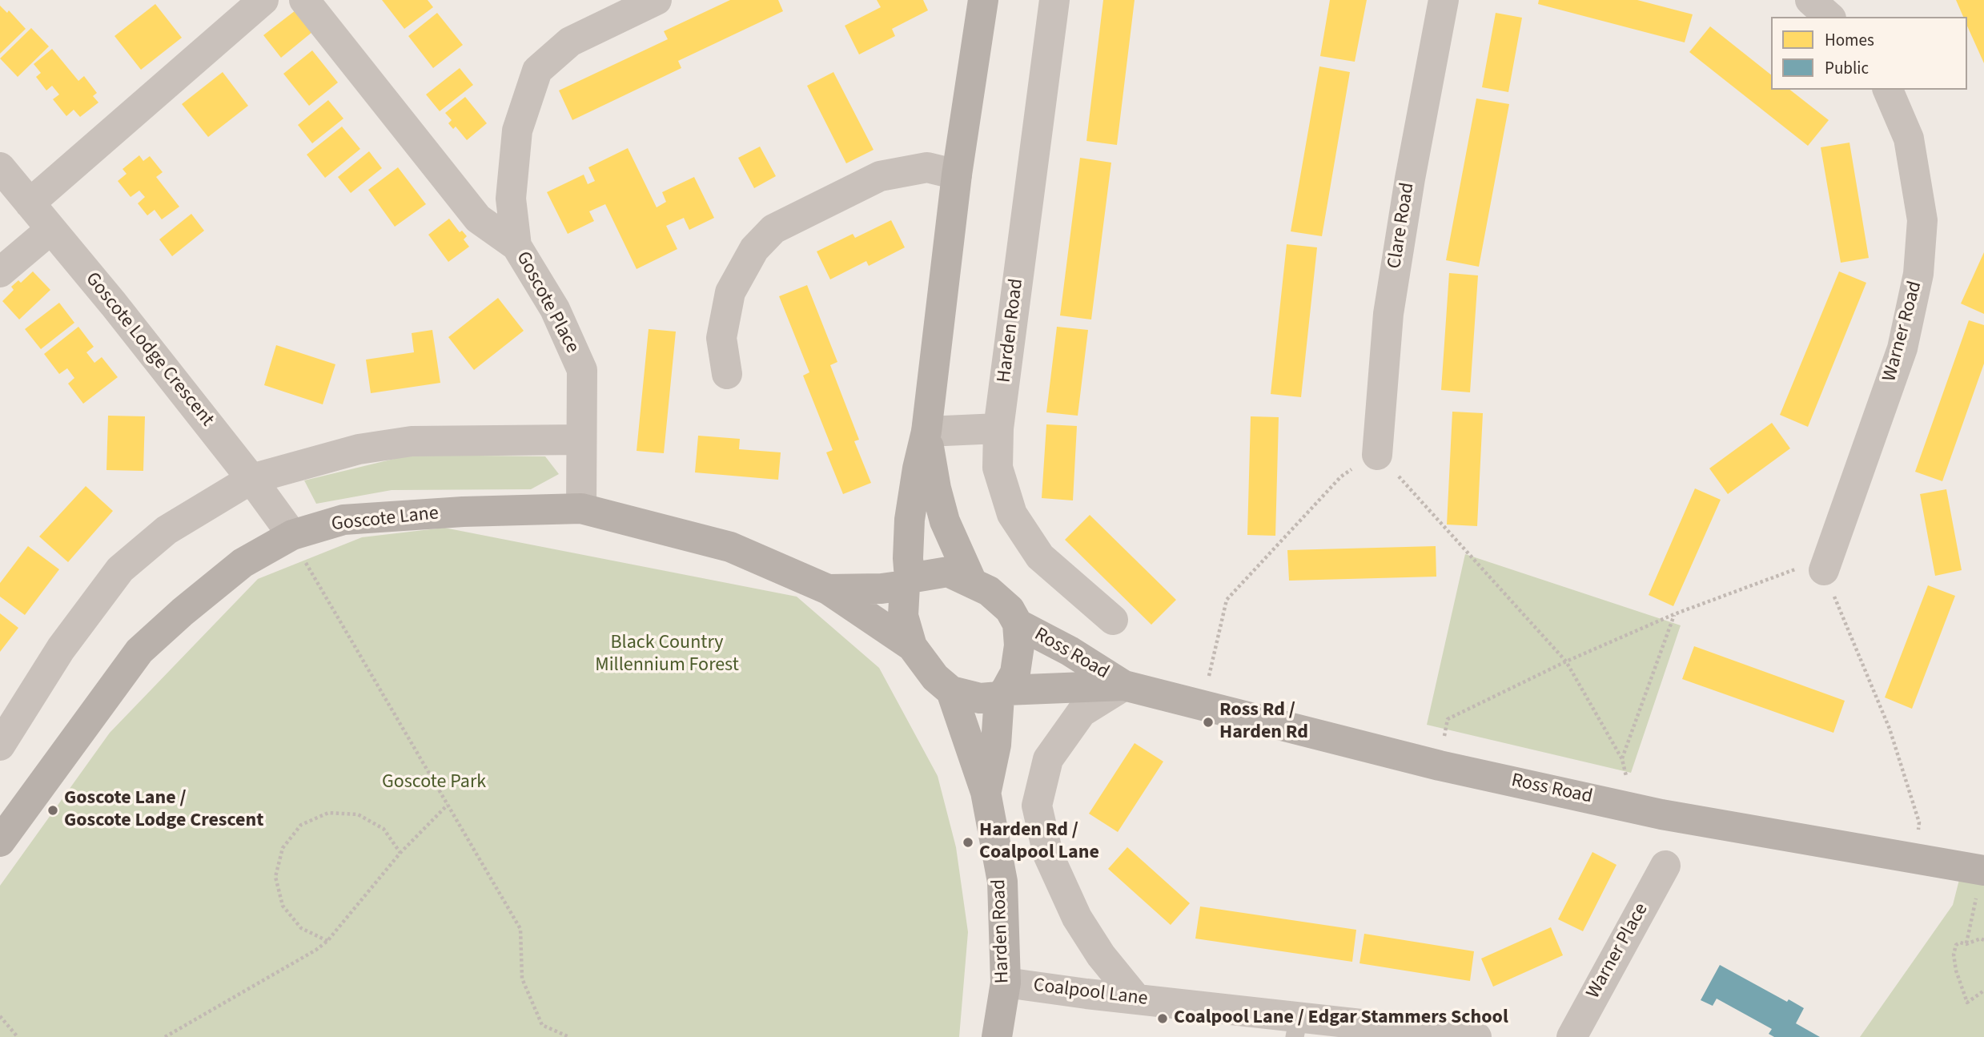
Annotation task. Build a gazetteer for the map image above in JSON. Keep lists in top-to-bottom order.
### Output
{
  "streets": {
    "street": [
      "Clare Road",
      "Goscote Place",
      "Harden Road",
      "Warner Road",
      "Goscote Lodge Crescent",
      "Goscote Lane",
      "Ross Road",
      "Warner Place",
      "Coalpool Lane"
    ]
  },
  "crossings": [
    ["Goscote Place", "Goscote Lane"],
    ["Harden Road", "Goscote Lane"],
    ["Harden Road", "Ross Road"],
    ["Harden Road", "Coalpool Lane"],
    ["Goscote Lodge Crescent", "Goscote Lane"],
    ["Goscote Lane", "Ross Road"]
  ],
  "parks": ["Black Country Millennium Forest", "Goscote Park"],
  "places": [
    "Ross Rd / Harden Rd",
    "Goscote Lane / Goscote Lodge Crescent",
    "Harden Rd / Coalpool Lane",
    "Coalpool Lane / Edgar Stammers School"
  ],
  "legend": ["Homes", "Public"]
}
